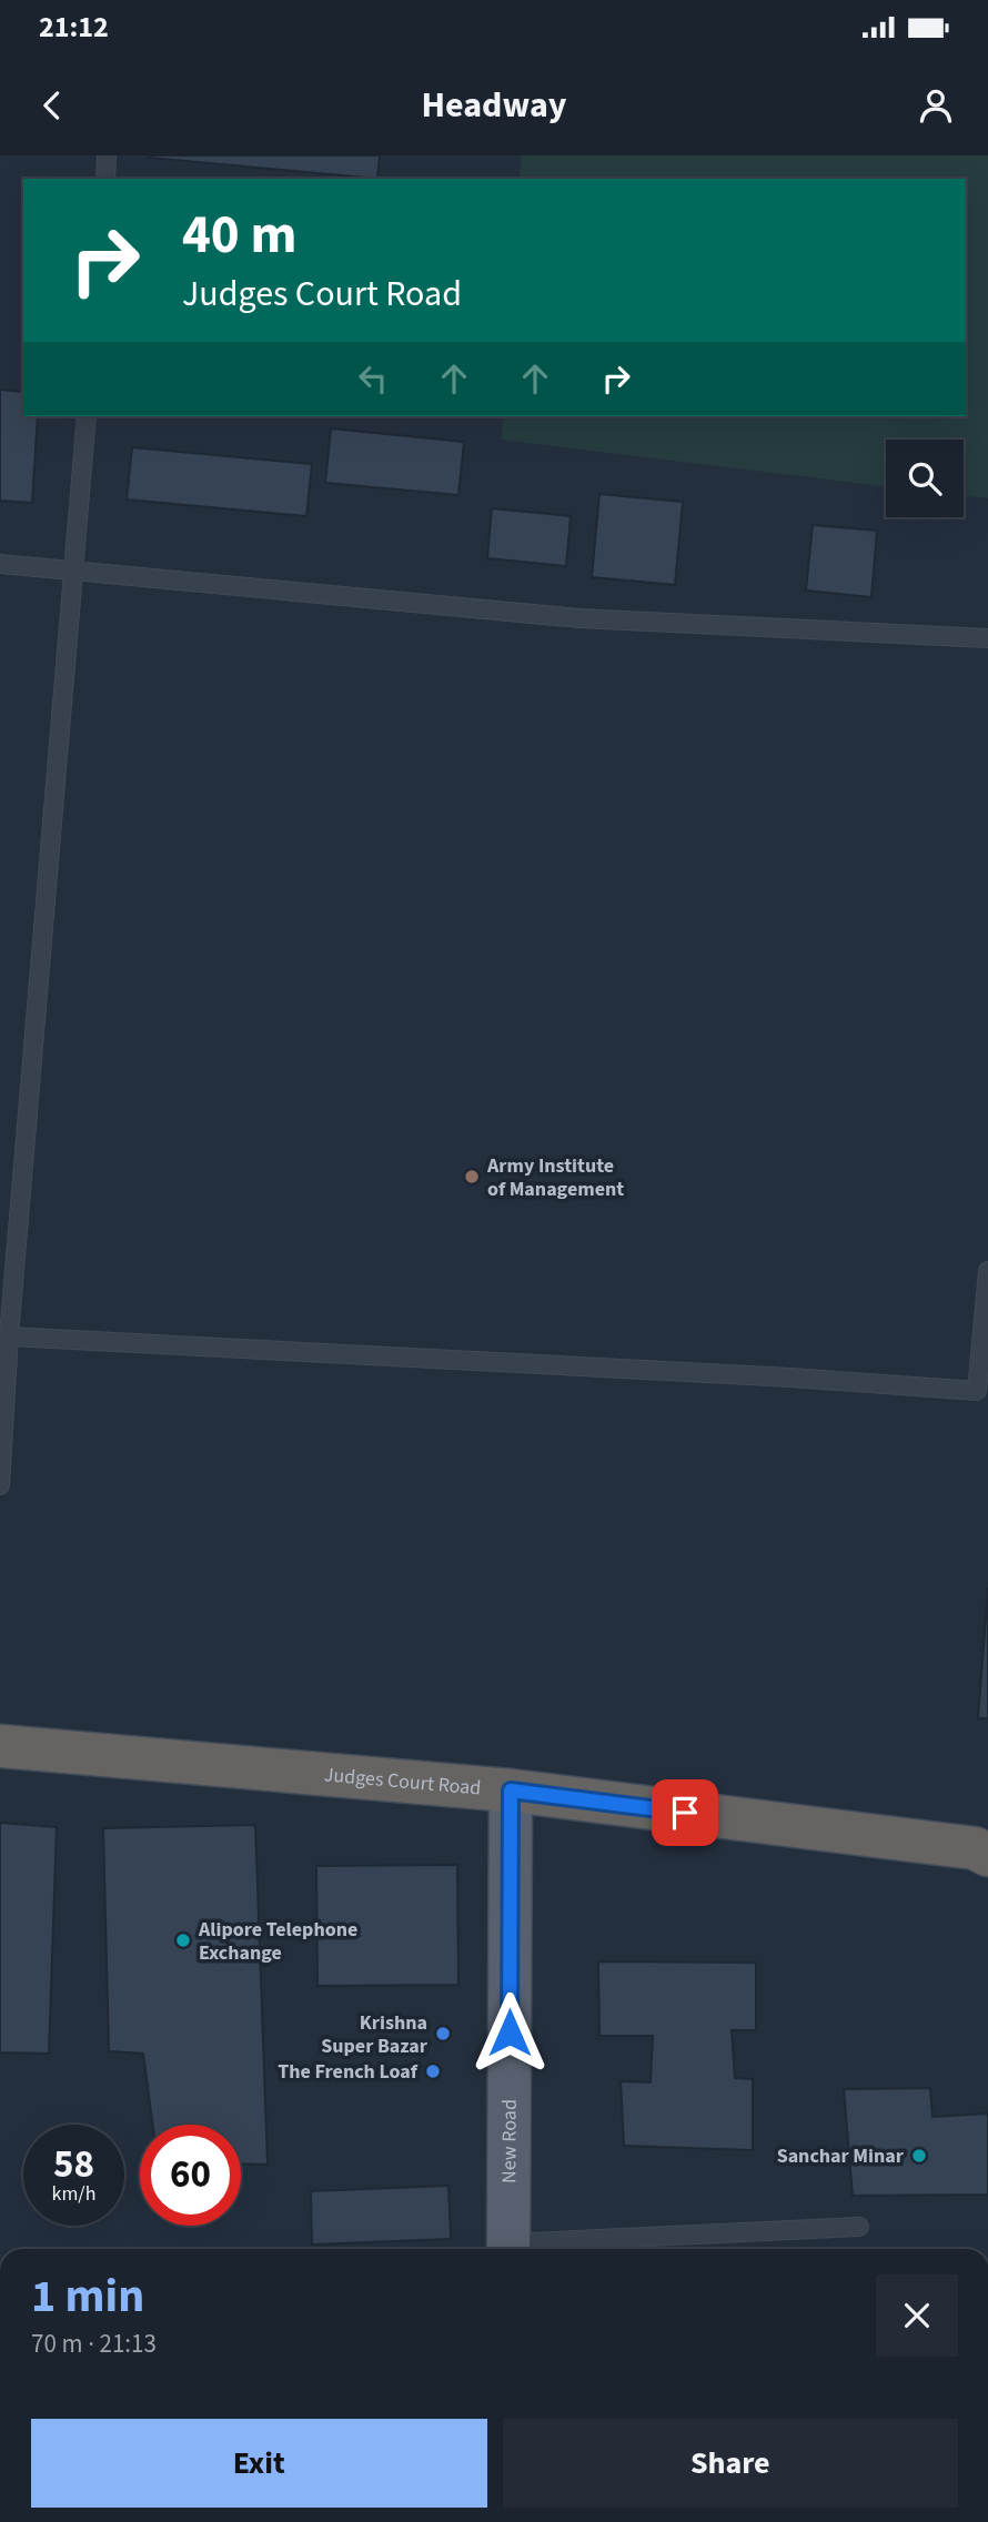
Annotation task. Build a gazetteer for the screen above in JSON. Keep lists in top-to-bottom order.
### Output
{
  "streets": {
    "highway": ["Judges Court Road"],
    "main road": ["New Road"]
  },
  "crossings": [
    ["Judges Court Road", "New Road"]
  ],
  "places": [
    "Army Institute of Management",
    "Alipore Telephone Exchange",
    "Krishna Super Bazar",
    "The French Loaf",
    "Sanchar Minar"
  ],
  "page": {
    "status": "21:12",
    "header": "Headway",
    "turn": ["40 m", "Judges Court Road"],
    "speed": "58 km/h",
    "limit": "60",
    "heading": ["1 min", "70 m · 21:13"],
    "buttons": ["Exit", "Share"]
  }
}
